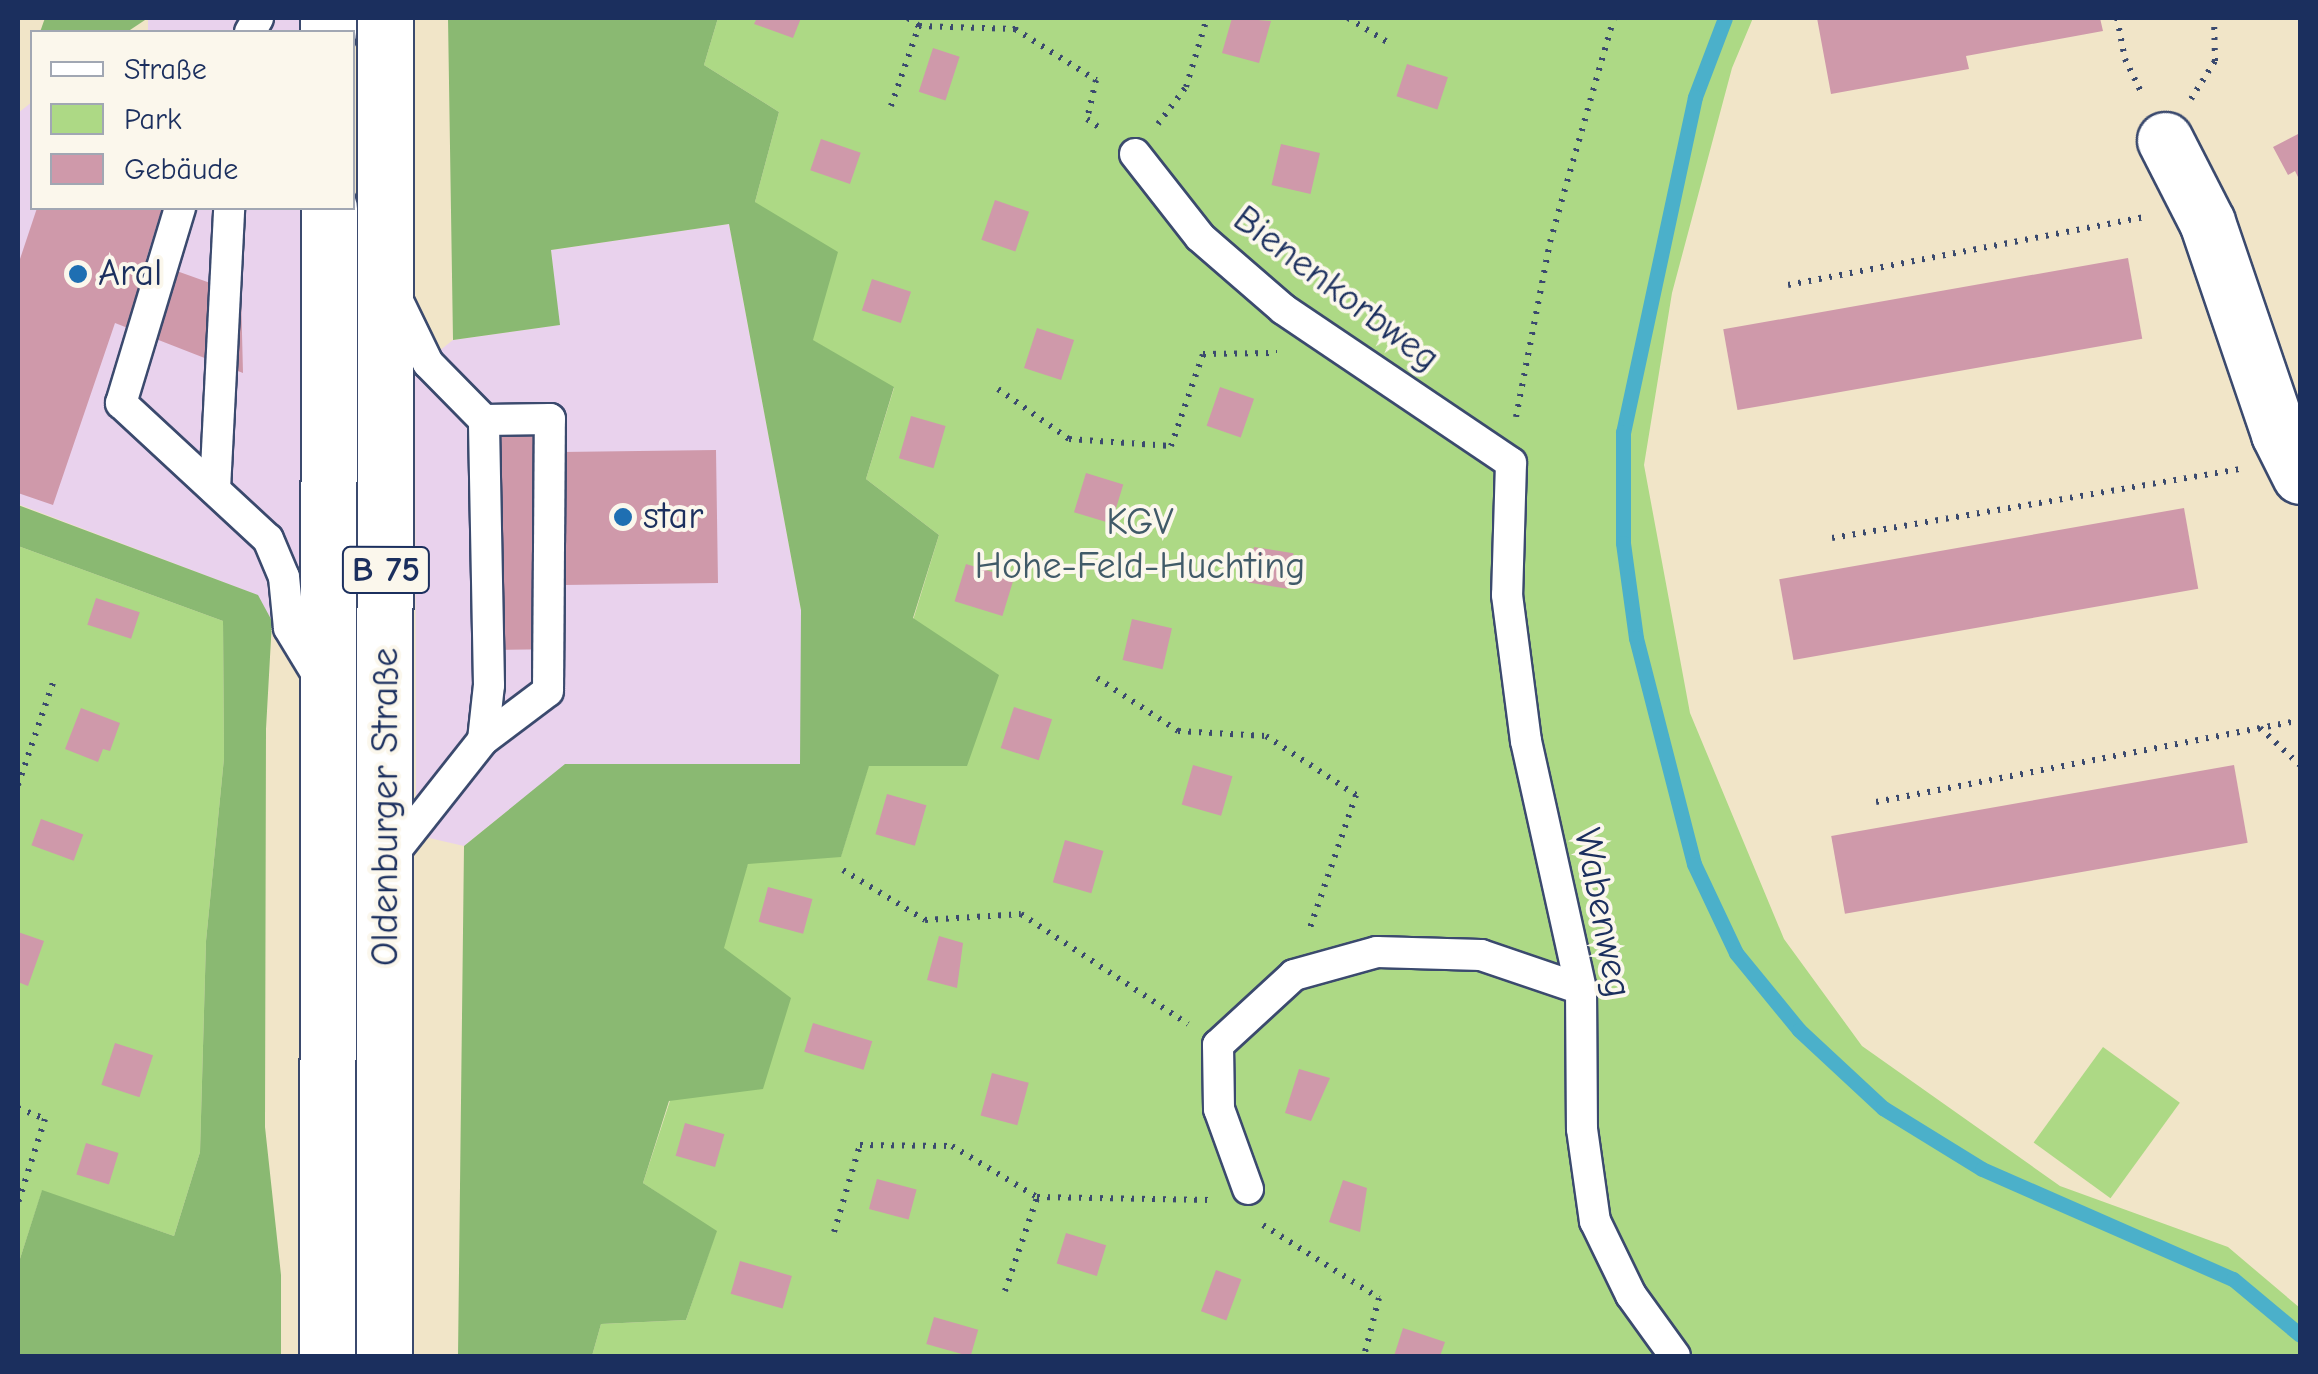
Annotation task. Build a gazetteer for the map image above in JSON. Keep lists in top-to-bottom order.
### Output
{
  "streets": {
    "main road": ["B 75", "Oldenburger Straße"],
    "lane": ["Bienenkorbweg", "Wabenweg"]
  },
  "crossings": [
    ["Bienenkorbweg", "Wabenweg"]
  ],
  "parks": ["KGV Hohe-Feld-Huchting"],
  "places": ["Aral", "star"],
  "legend": ["Straße", "Park", "Gebäude"]
}
